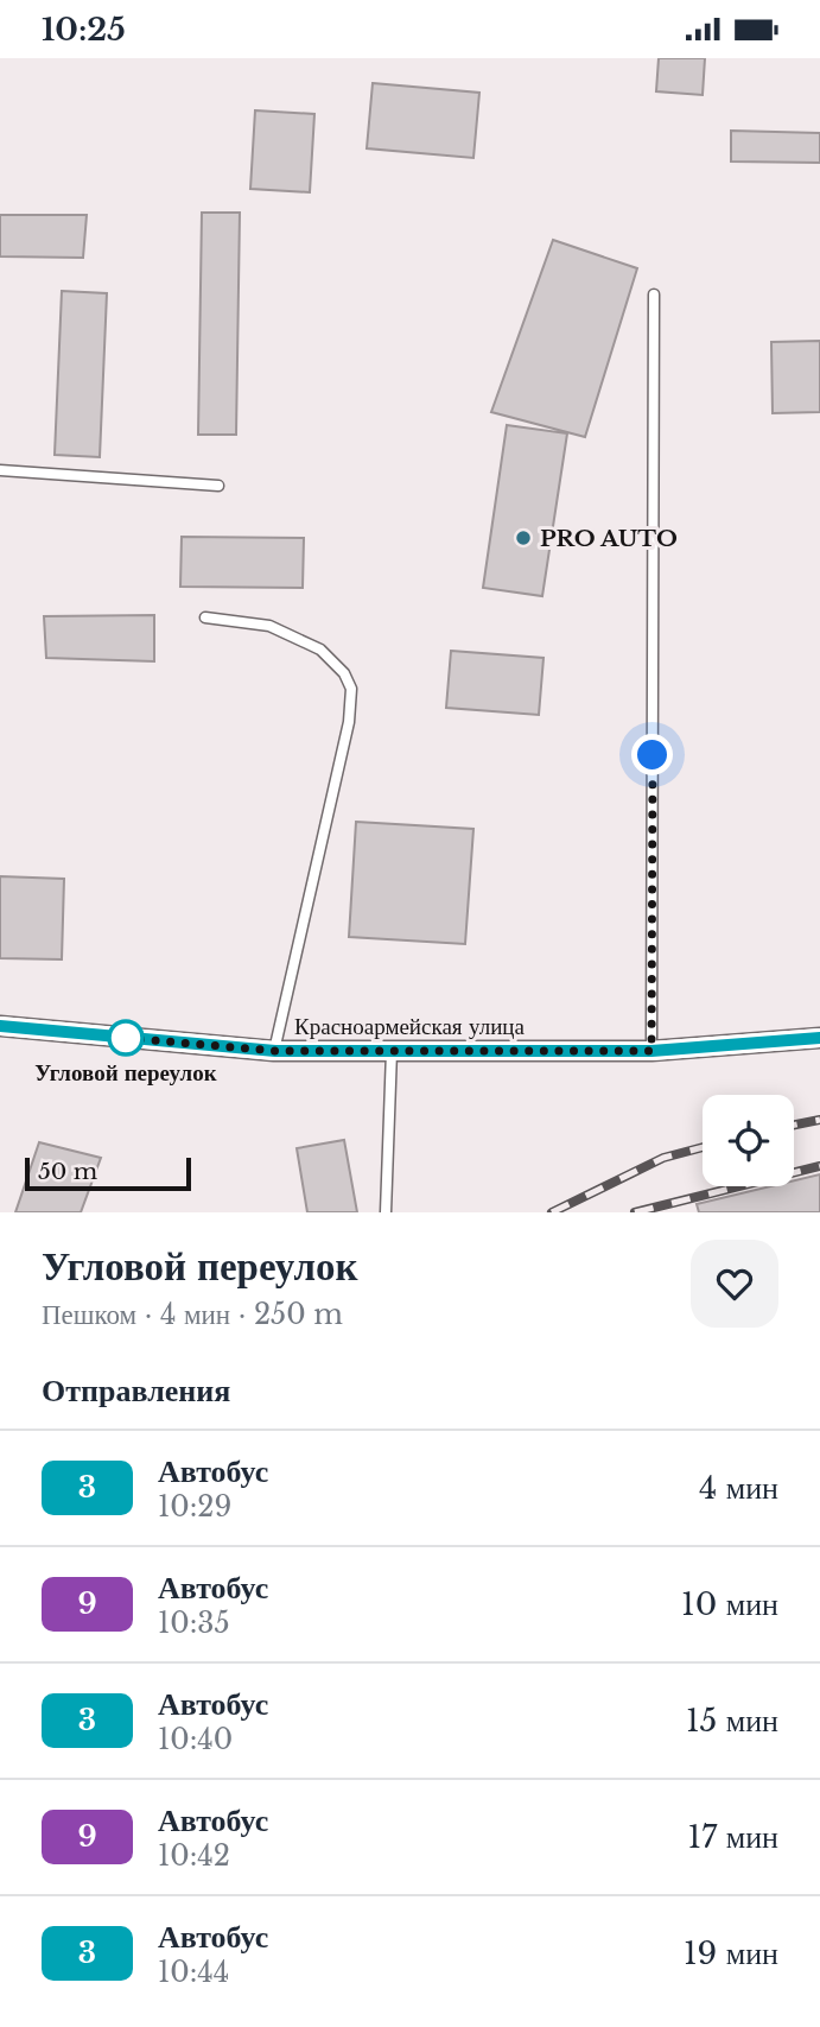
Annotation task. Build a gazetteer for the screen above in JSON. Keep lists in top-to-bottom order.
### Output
{
  "streets": {
    "street": ["Красноармейская улица"]
  },
  "places": ["PRO AUTO", "Угловой переулок"],
  "lines": ["bus line 3"],
  "scale_bar": "50 m",
  "page": {
    "status": "10:25",
    "scale": "50 m",
    "heading": [
      ["Угловой переулок", "Пешком · 4 мин · 250 m"],
      "Отправления"
    ],
    "list": [
      {
        "mark": "3",
        "name": "Автобус",
        "note": "10:29",
        "value": "4 мин"
      },
      {
        "mark": "9",
        "name": "Автобус",
        "note": "10:35",
        "value": "10 мин"
      },
      {
        "mark": "3",
        "name": "Автобус",
        "note": "10:40",
        "value": "15 мин"
      },
      {
        "mark": "9",
        "name": "Автобус",
        "note": "10:42",
        "value": "17 мин"
      },
      {
        "mark": "3",
        "name": "Автобус",
        "note": "10:44",
        "value": "19 мин"
      }
    ]
  }
}
